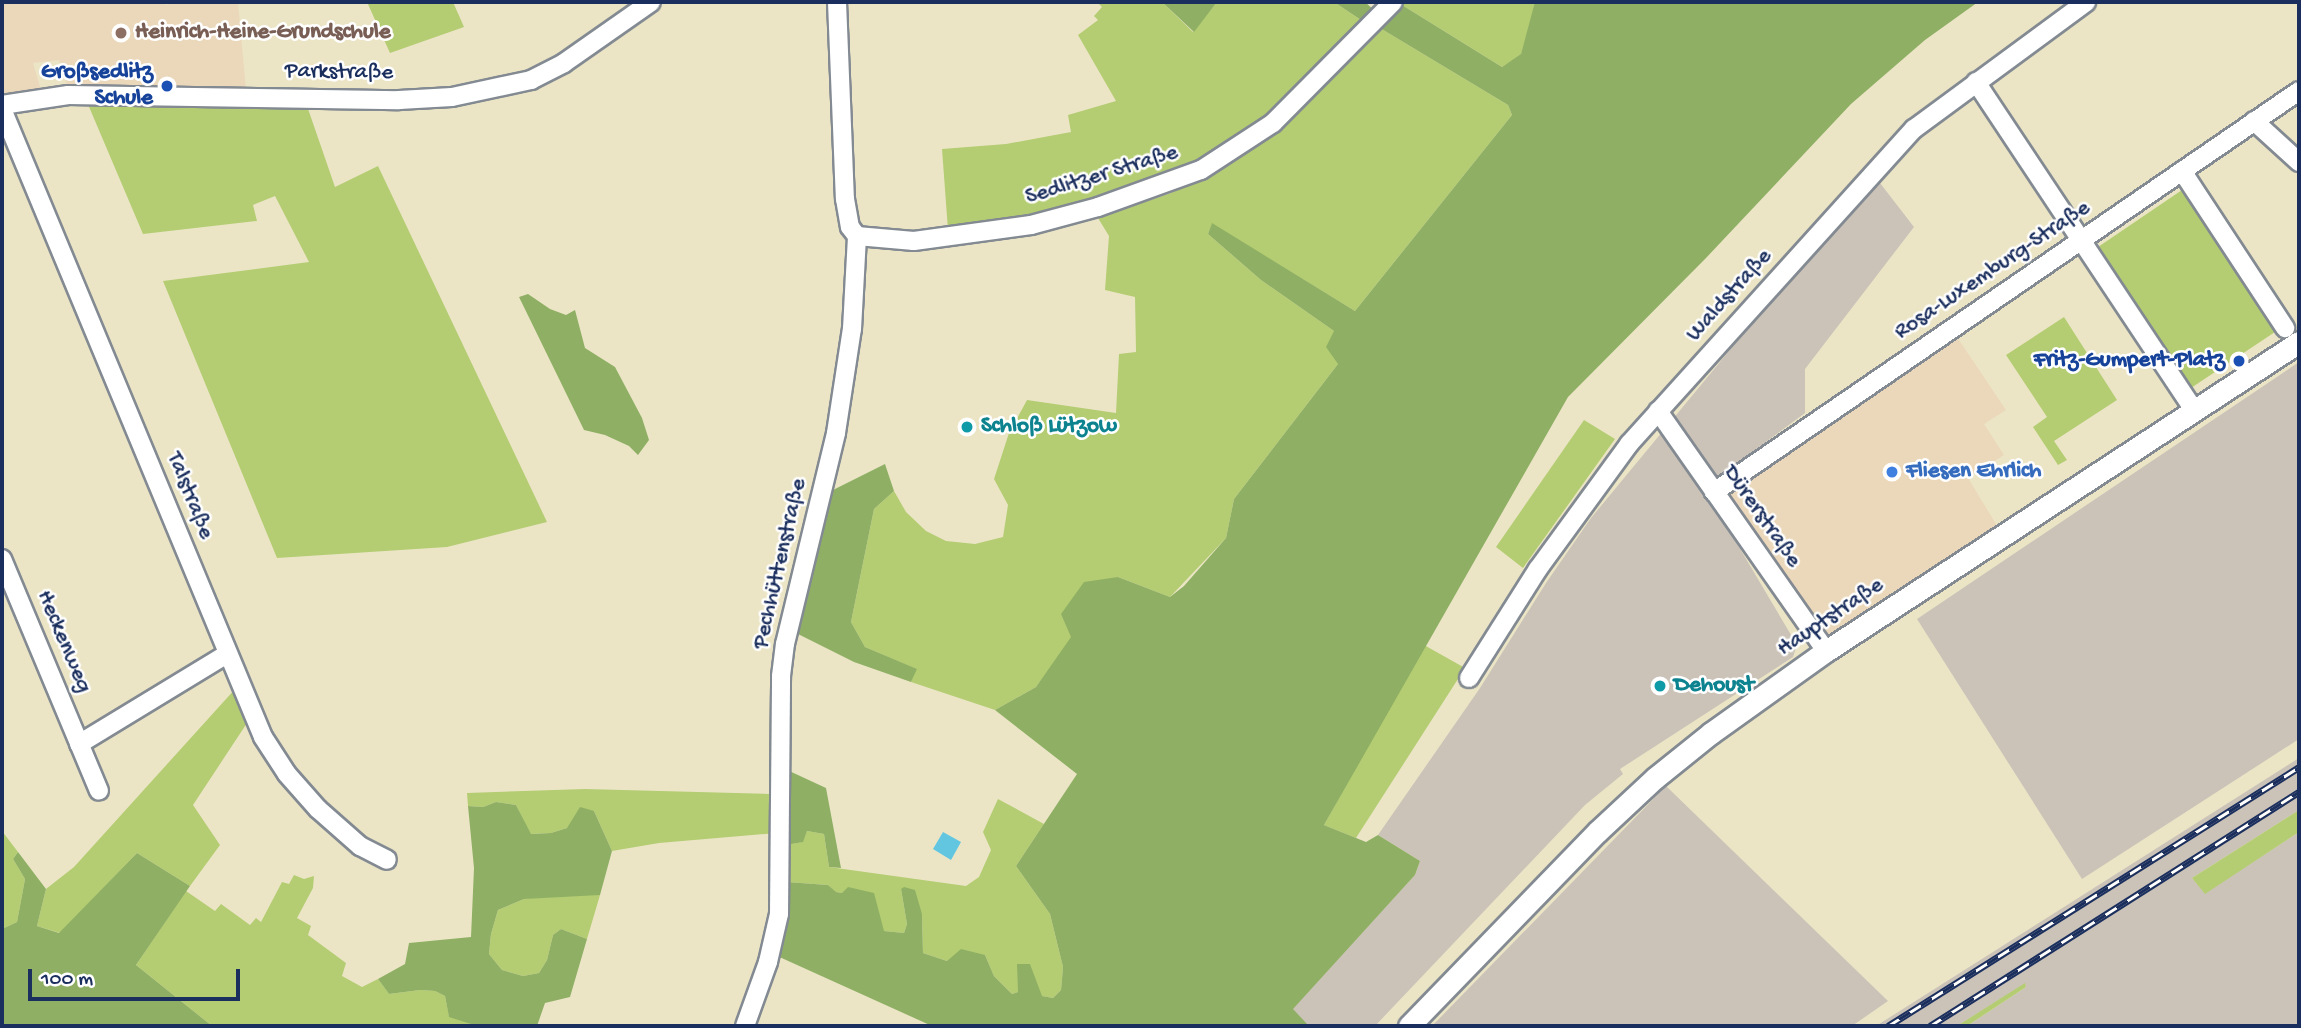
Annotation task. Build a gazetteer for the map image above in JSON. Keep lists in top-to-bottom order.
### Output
{
  "streets": {
    "main road": ["Hauptstraße"],
    "street": [
      "Parkstraße",
      "Sedlitzer Straße",
      "Rosa-Luxemburg-Straße",
      "Waldstraße",
      "Talstraße",
      "Dürerstraße",
      "Pechhüttenstraße",
      "Heckenweg"
    ]
  },
  "crossings": [
    ["Parkstraße", "Talstraße"],
    ["Sedlitzer Straße", "Pechhüttenstraße"],
    ["Rosa-Luxemburg-Straße", "Dürerstraße"],
    ["Waldstraße", "Dürerstraße"],
    ["Dürerstraße", "Hauptstraße"]
  ],
  "places": [
    "Heinrich-Heine-Grundschule",
    "Großsedlitz Schule",
    "Fritz-Gumpert-Platz",
    "Schloß Lützow",
    "Fliesen Ehrlich",
    "Dehoust"
  ],
  "scale_bar": "100 m"
}
